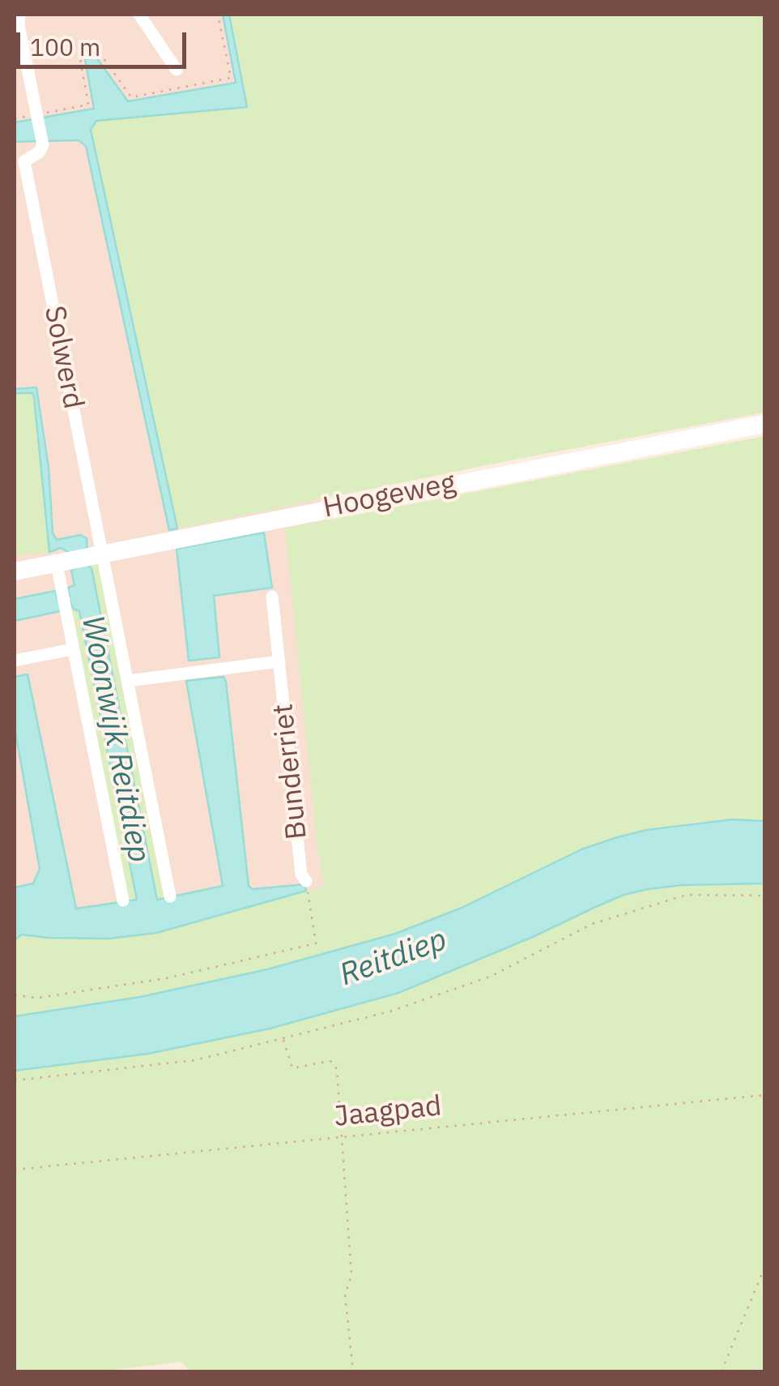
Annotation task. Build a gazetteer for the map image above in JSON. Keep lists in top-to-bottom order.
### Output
{
  "streets": {
    "street": ["Solwerd", "Hoogeweg", "Bunderriet"],
    "path": ["Jaagpad"]
  },
  "crossings": [
    ["Solwerd", "Hoogeweg"]
  ],
  "water": ["Woonwijk Reitdiep", "Reitdiep"],
  "scale_bar": "100 m"
}
